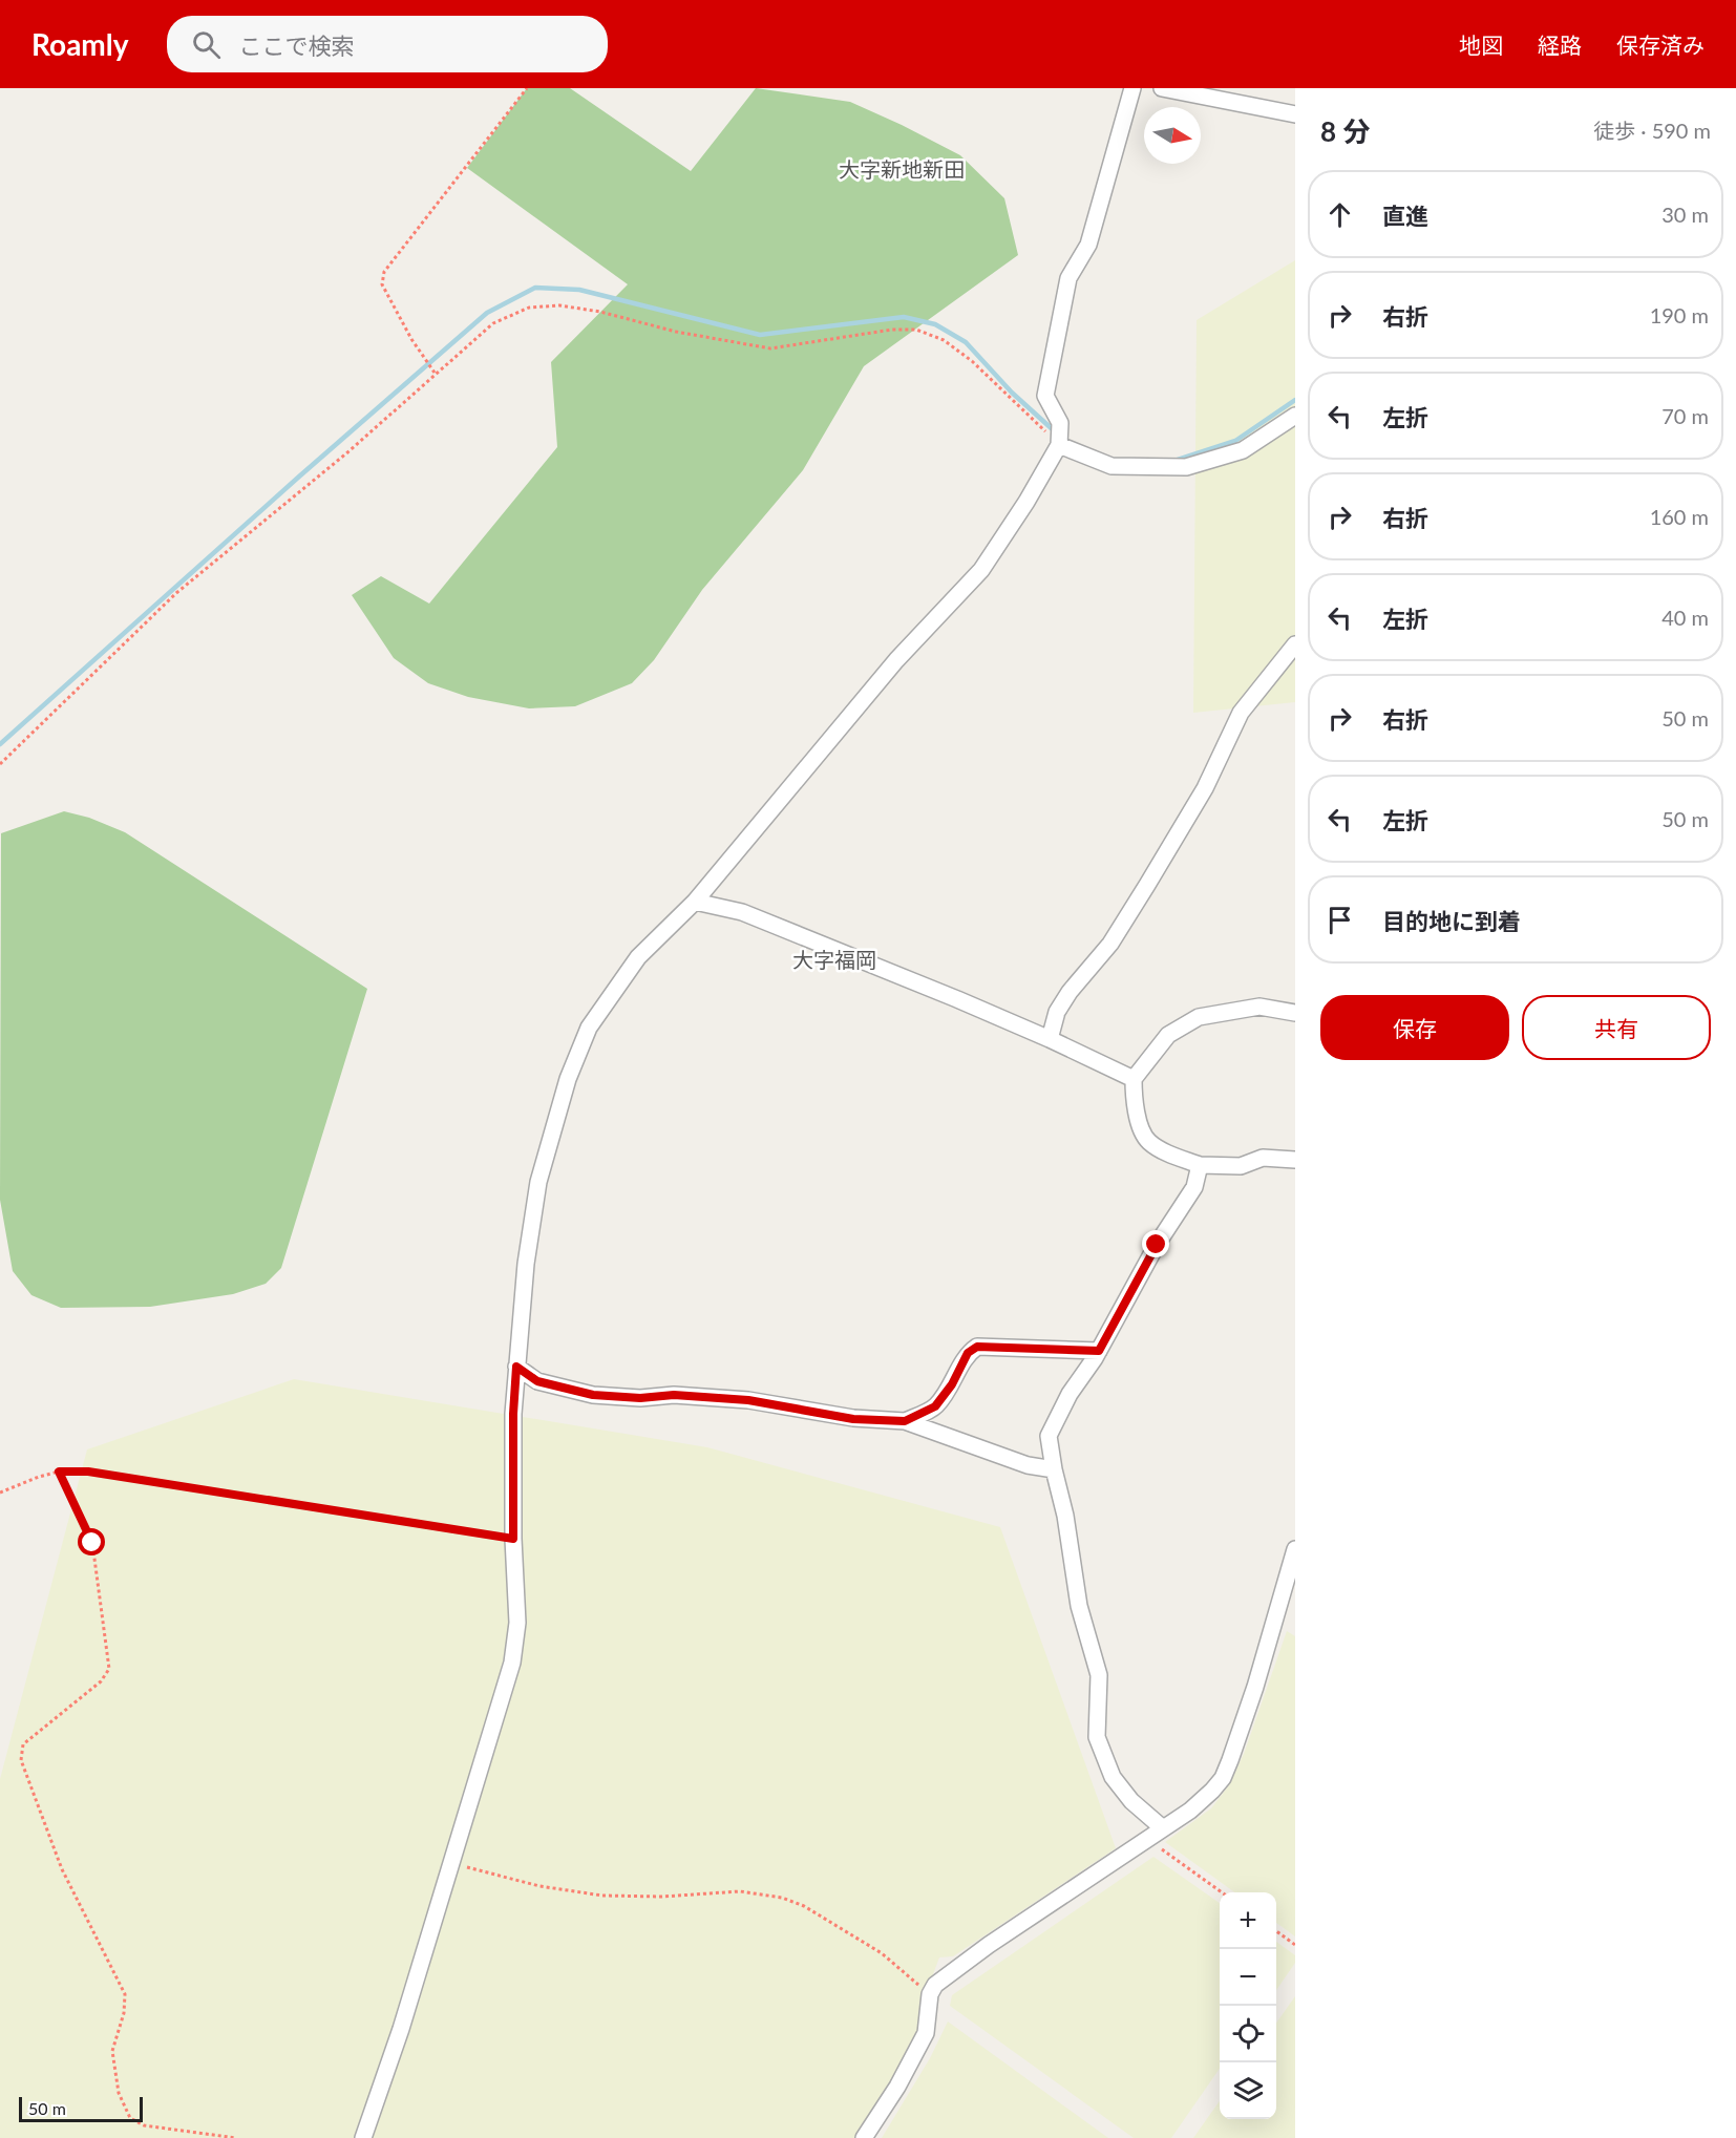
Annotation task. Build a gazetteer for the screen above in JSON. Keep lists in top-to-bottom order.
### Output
{
  "districts": ["大字新地新田", "大字福岡"],
  "scale_bar": "50 m",
  "north": "right",
  "page": {
    "header": "Roamly",
    "search": "ここで検索",
    "nav": ["地図", "経路", "保存済み"],
    "heading": ["8 分", "徒歩 · 590 m"],
    "list": [
      ["直進", "30 m"],
      ["右折", "190 m"],
      ["左折", "70 m"],
      ["右折", "160 m"],
      ["左折", "40 m"],
      ["右折", "50 m"],
      ["左折", "50 m"],
      "目的地に到着"
    ],
    "buttons": ["保存", "共有"],
    "map_buttons": ["+", "−"],
    "scale": "50 m"
  }
}
